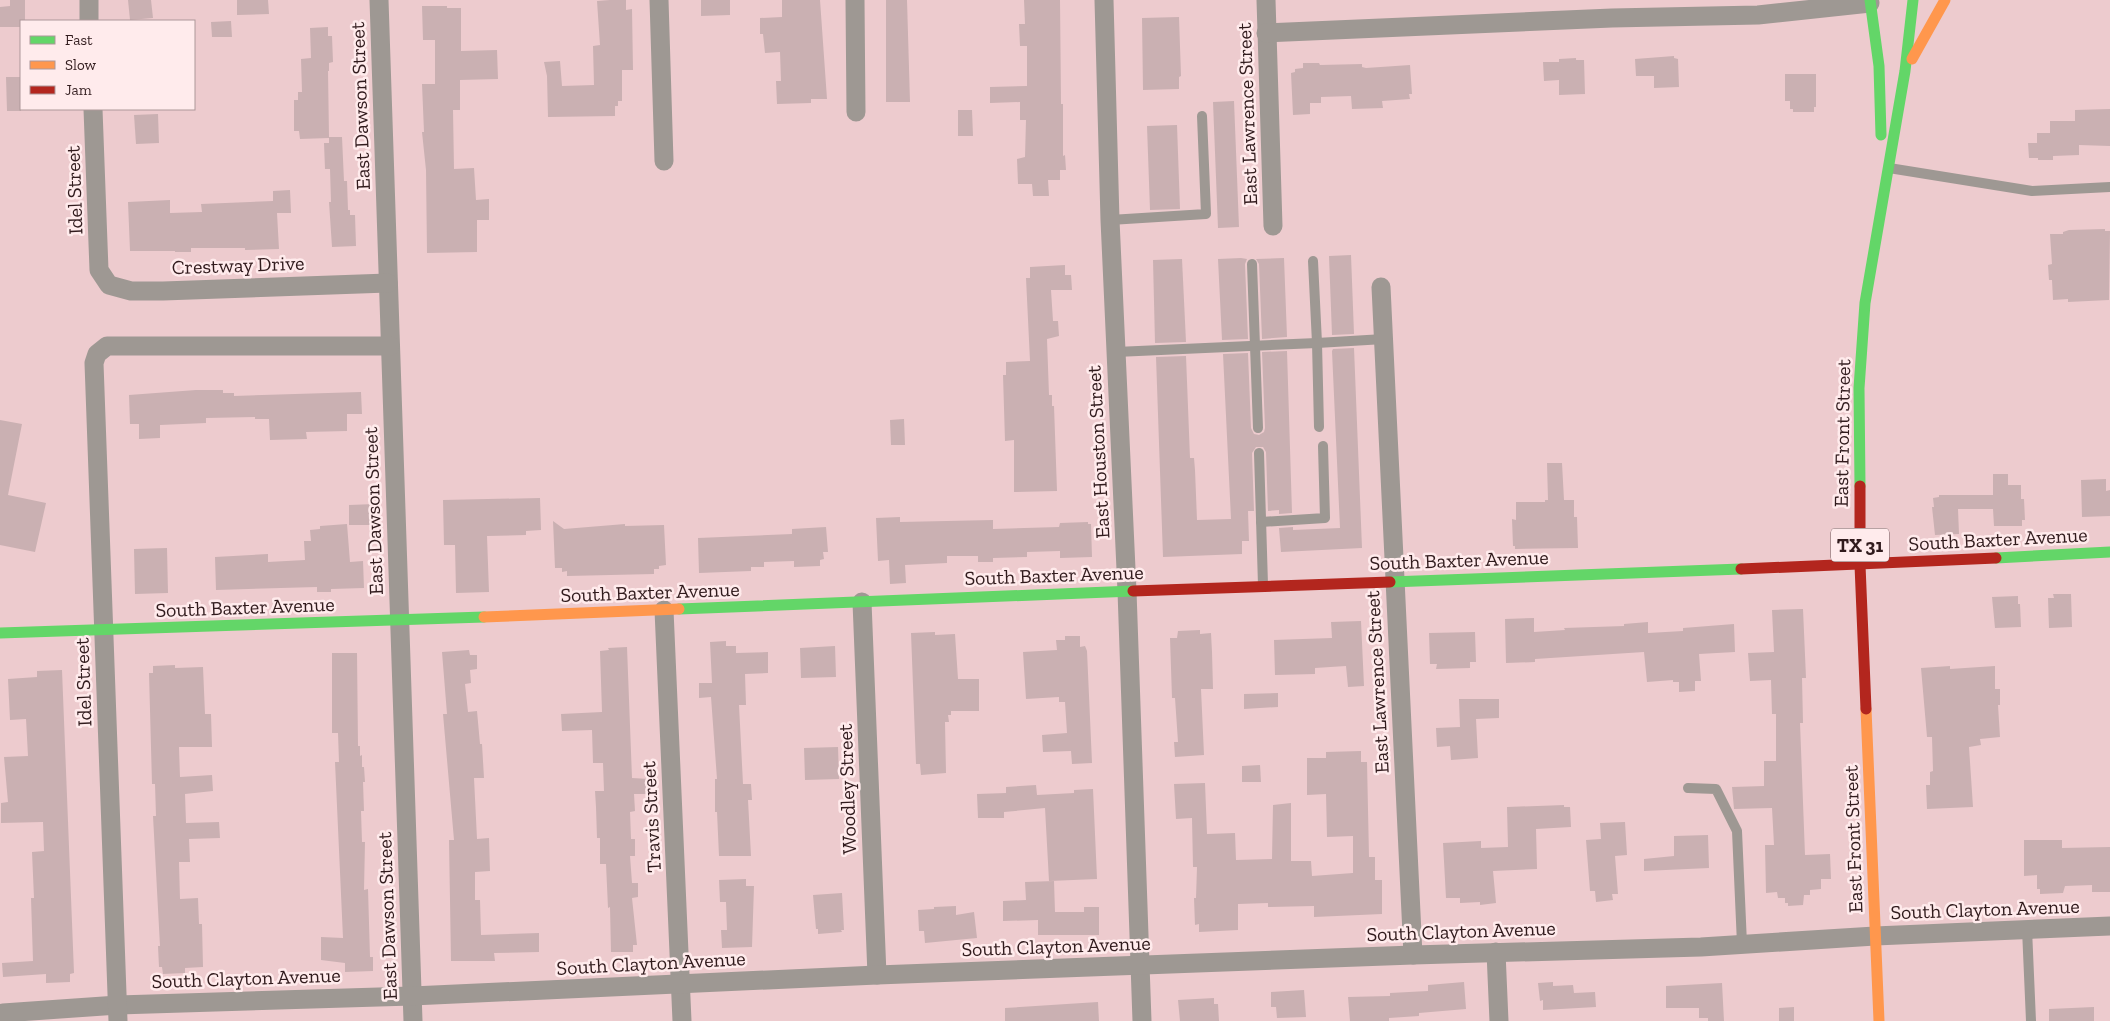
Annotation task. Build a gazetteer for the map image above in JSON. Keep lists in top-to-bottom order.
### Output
{
  "streets": {
    "street": [
      "East Dawson Street",
      "East Lawrence Street",
      "Idel Street",
      "Crestway Drive",
      "East Front Street",
      "East Houston Street",
      "South Baxter Avenue",
      "TX 31",
      "Woodley Street",
      "Travis Street",
      "South Clayton Avenue"
    ]
  },
  "crossings": [
    ["East Dawson Street", "Idel Street"],
    ["East Dawson Street", "Crestway Drive"],
    ["East Dawson Street", "South Baxter Avenue"],
    ["East Dawson Street", "South Clayton Avenue"],
    ["East Lawrence Street", "South Baxter Avenue"],
    ["East Lawrence Street", "South Clayton Avenue"],
    ["Idel Street", "Crestway Drive"],
    ["Idel Street", "South Baxter Avenue"],
    ["Idel Street", "South Clayton Avenue"],
    ["East Front Street", "South Baxter Avenue"],
    ["East Front Street", "South Clayton Avenue"],
    ["East Houston Street", "South Baxter Avenue"],
    ["East Houston Street", "South Clayton Avenue"],
    ["South Baxter Avenue", "Woodley Street"],
    ["South Baxter Avenue", "Travis Street"],
    ["Woodley Street", "South Clayton Avenue"],
    ["Travis Street", "South Clayton Avenue"]
  ],
  "legend": ["Fast", "Slow", "Jam"]
}
